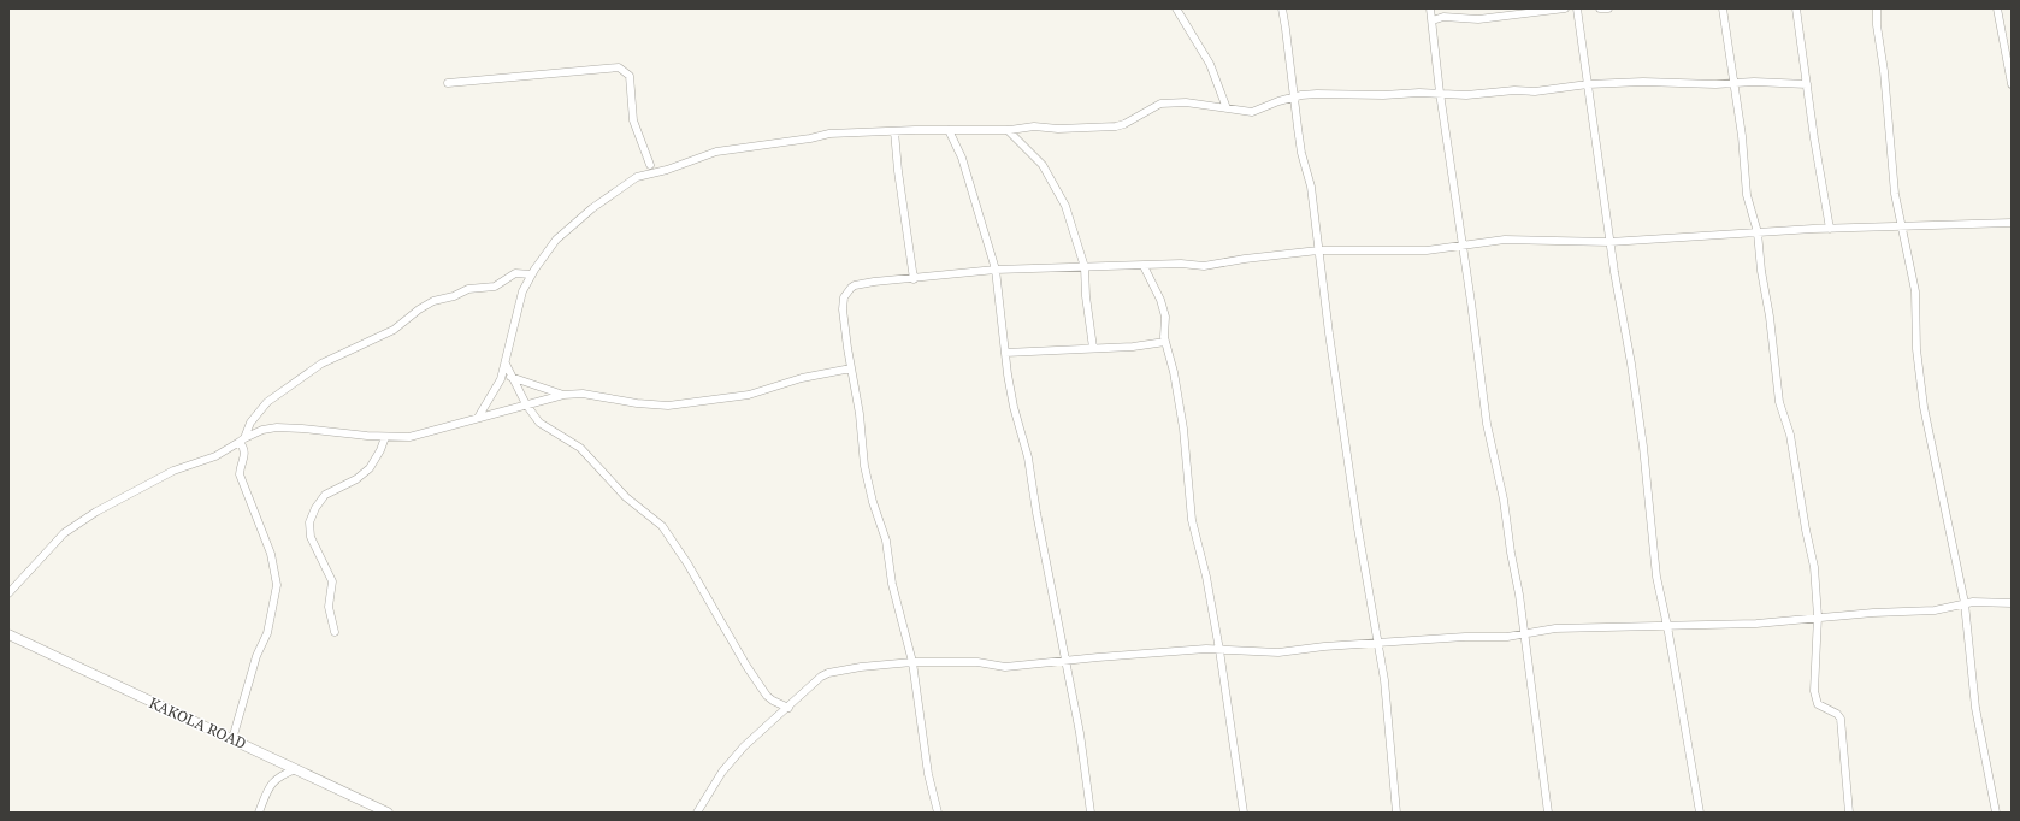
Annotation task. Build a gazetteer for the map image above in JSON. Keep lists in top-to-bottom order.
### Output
{
  "streets": {
    "main road": ["KAKOLA ROAD"]
  }
}
